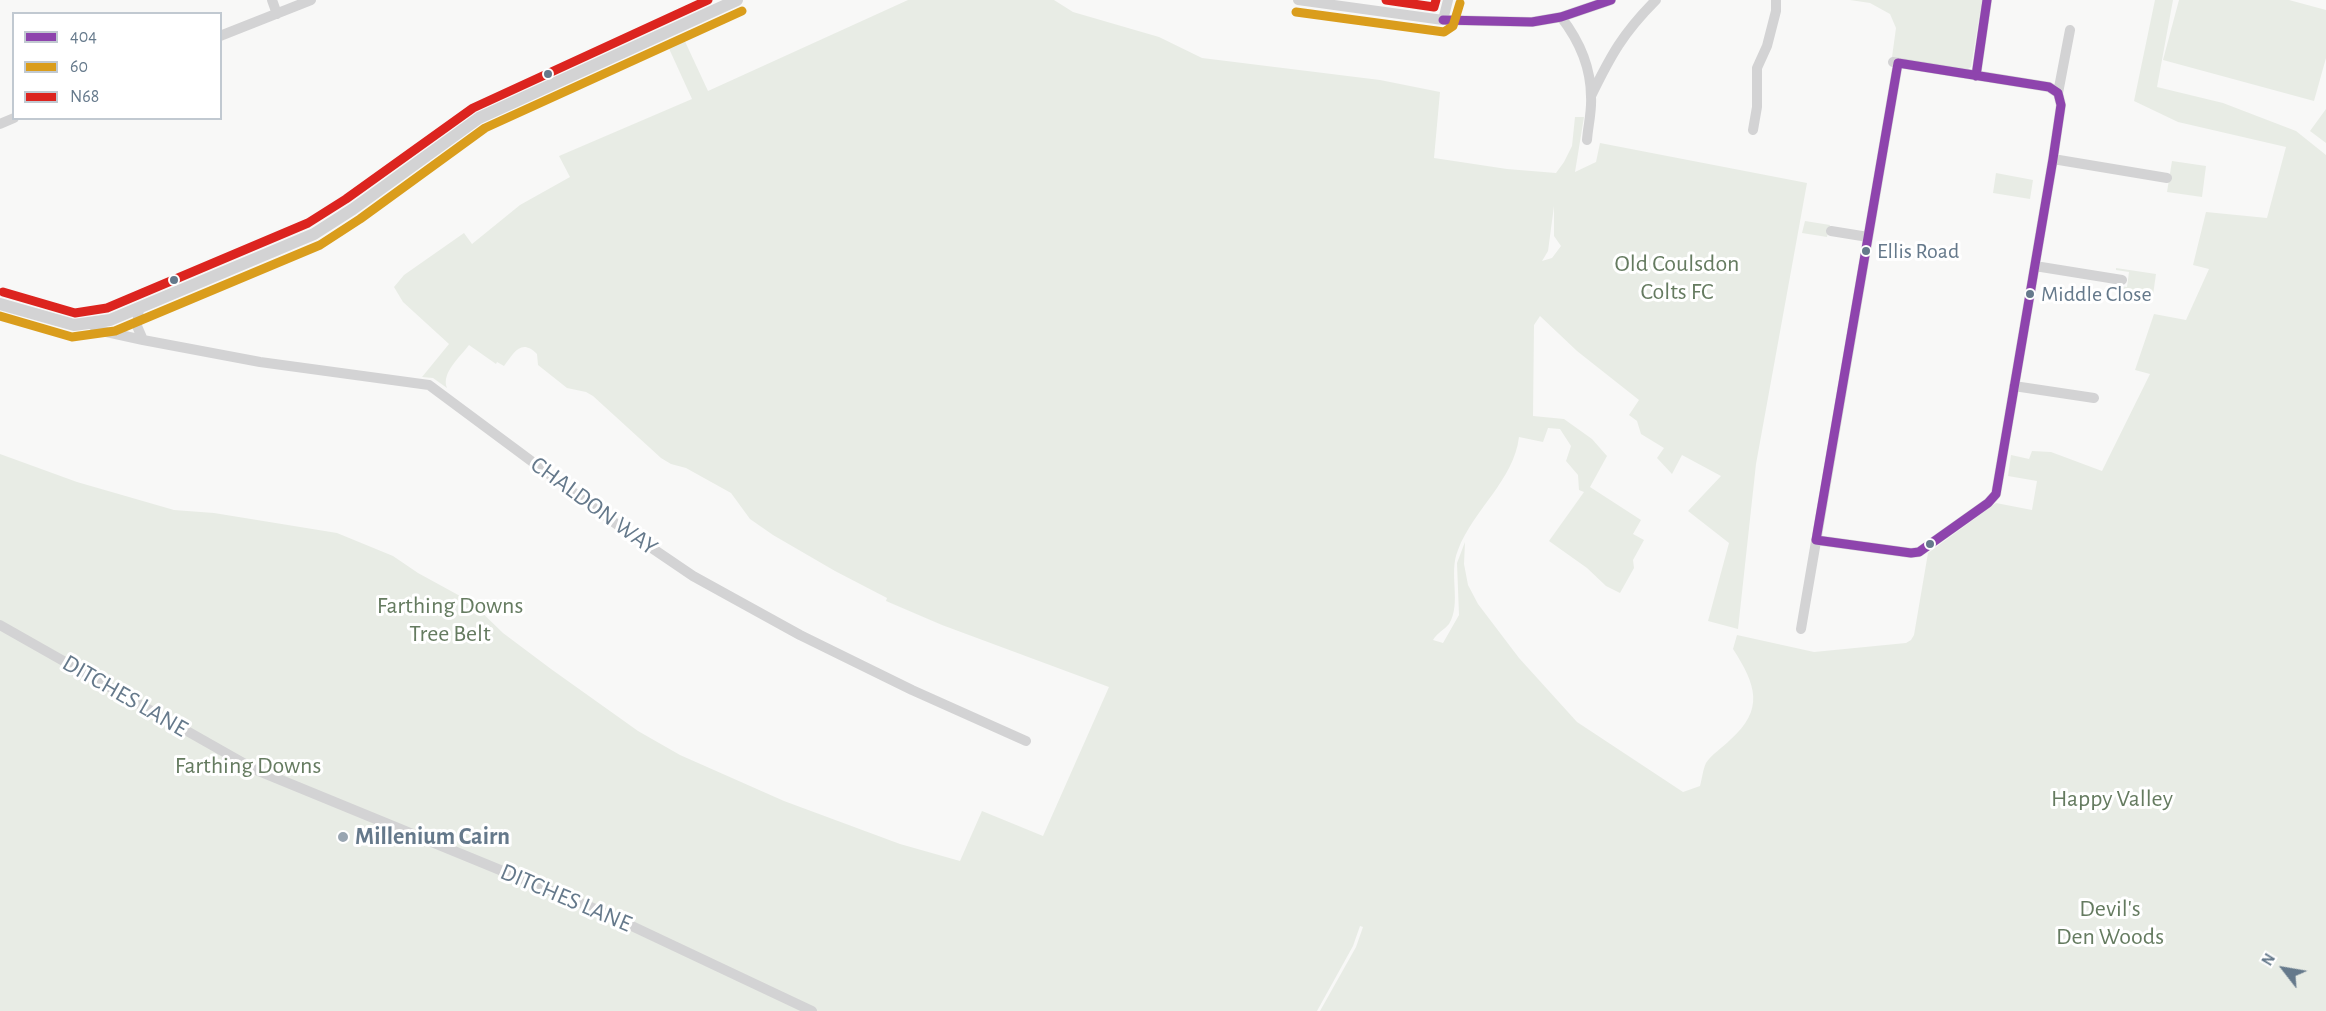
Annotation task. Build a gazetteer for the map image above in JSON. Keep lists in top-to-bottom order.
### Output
{
  "streets": {
    "street": ["CHALDON WAY", "DITCHES LANE"]
  },
  "parks": [
    "Old Coulsdon Colts FC",
    "Farthing Downs Tree Belt",
    "Farthing Downs",
    "Happy Valley",
    "Devil's Den Woods"
  ],
  "places": ["Ellis Road", "Middle Close", "Millenium Cairn"],
  "lines": ["transit line 404", "transit line N68", "transit line 60"],
  "legend": ["404", "60", "N68"],
  "north": "top left"
}
